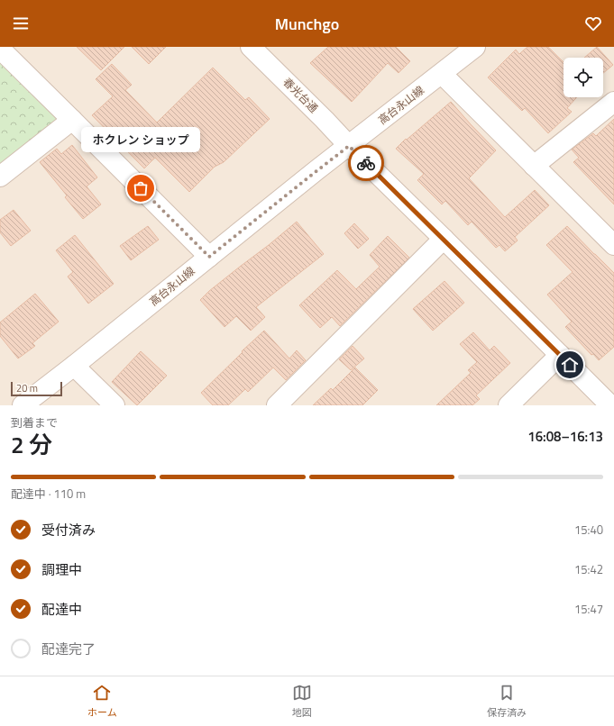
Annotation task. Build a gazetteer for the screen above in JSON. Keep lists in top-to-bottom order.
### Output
{
  "streets": {
    "street": ["春光台通", "高台永山線"]
  },
  "crossings": [
    ["春光台通", "高台永山線"]
  ],
  "places": ["ホクレン ショップ"],
  "scale_bar": "20 m",
  "page": {
    "header": "Munchgo",
    "bubble": "ホクレン ショップ",
    "scale": "20 m",
    "heading": ["2 分", "到着まで", "16:08–16:13"],
    "bar": "配達中 · 110 m",
    "list": [
      ["受付済み", "15:40"],
      ["調理中", "15:42"],
      ["配達中", "15:47"],
      "配達完了"
    ],
    "tabs": ["ホーム", "地図", "保存済み"]
  }
}
